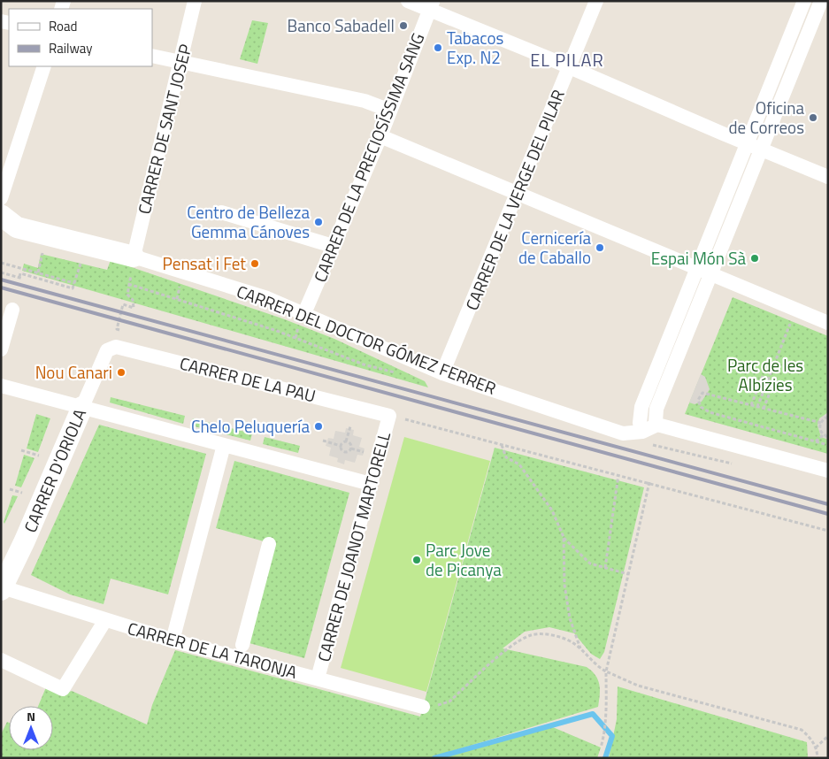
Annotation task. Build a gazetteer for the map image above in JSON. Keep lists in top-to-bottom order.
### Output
{
  "streets": {
    "street": [
      "CARRER DE SANT JOSEP",
      "CARRER DE LA PRECIOSÍSSIMA SANG",
      "CARRER DE LA VERGE DEL PILAR",
      "CARRER DEL DOCTOR GÓMEZ FERRER",
      "CARRER DE LA PAU",
      "CARRER D'ORIOLA",
      "CARRER DE JOANOT MARTORELL",
      "CARRER DE LA TARONJA"
    ]
  },
  "crossings": [
    ["CARRER DE SANT JOSEP", "CARRER DEL DOCTOR GÓMEZ FERRER"],
    ["CARRER DE LA PRECIOSÍSSIMA SANG", "CARRER DEL DOCTOR GÓMEZ FERRER"],
    ["CARRER DE LA VERGE DEL PILAR", "CARRER DEL DOCTOR GÓMEZ FERRER"],
    ["CARRER DE LA PAU", "CARRER D'ORIOLA"],
    ["CARRER DE LA PAU", "CARRER DE JOANOT MARTORELL"],
    ["CARRER D'ORIOLA", "CARRER DE LA TARONJA"],
    ["CARRER DE JOANOT MARTORELL", "CARRER DE LA TARONJA"]
  ],
  "districts": ["EL PILAR"],
  "parks": ["Parc de les Albízies"],
  "places": [
    "Banco Sabadell",
    "Tabacos Exp. N2",
    "Oficina de Correos",
    "Centro de Belleza Gemma Cánoves",
    "Cernicería de Caballo",
    "Espai Món Sà",
    "Pensat i Fet",
    "Nou Canari",
    "Chelo Peluquería",
    "Parc Jove de Picanya"
  ],
  "legend": ["Road", "Railway"],
  "north": "top"
}
